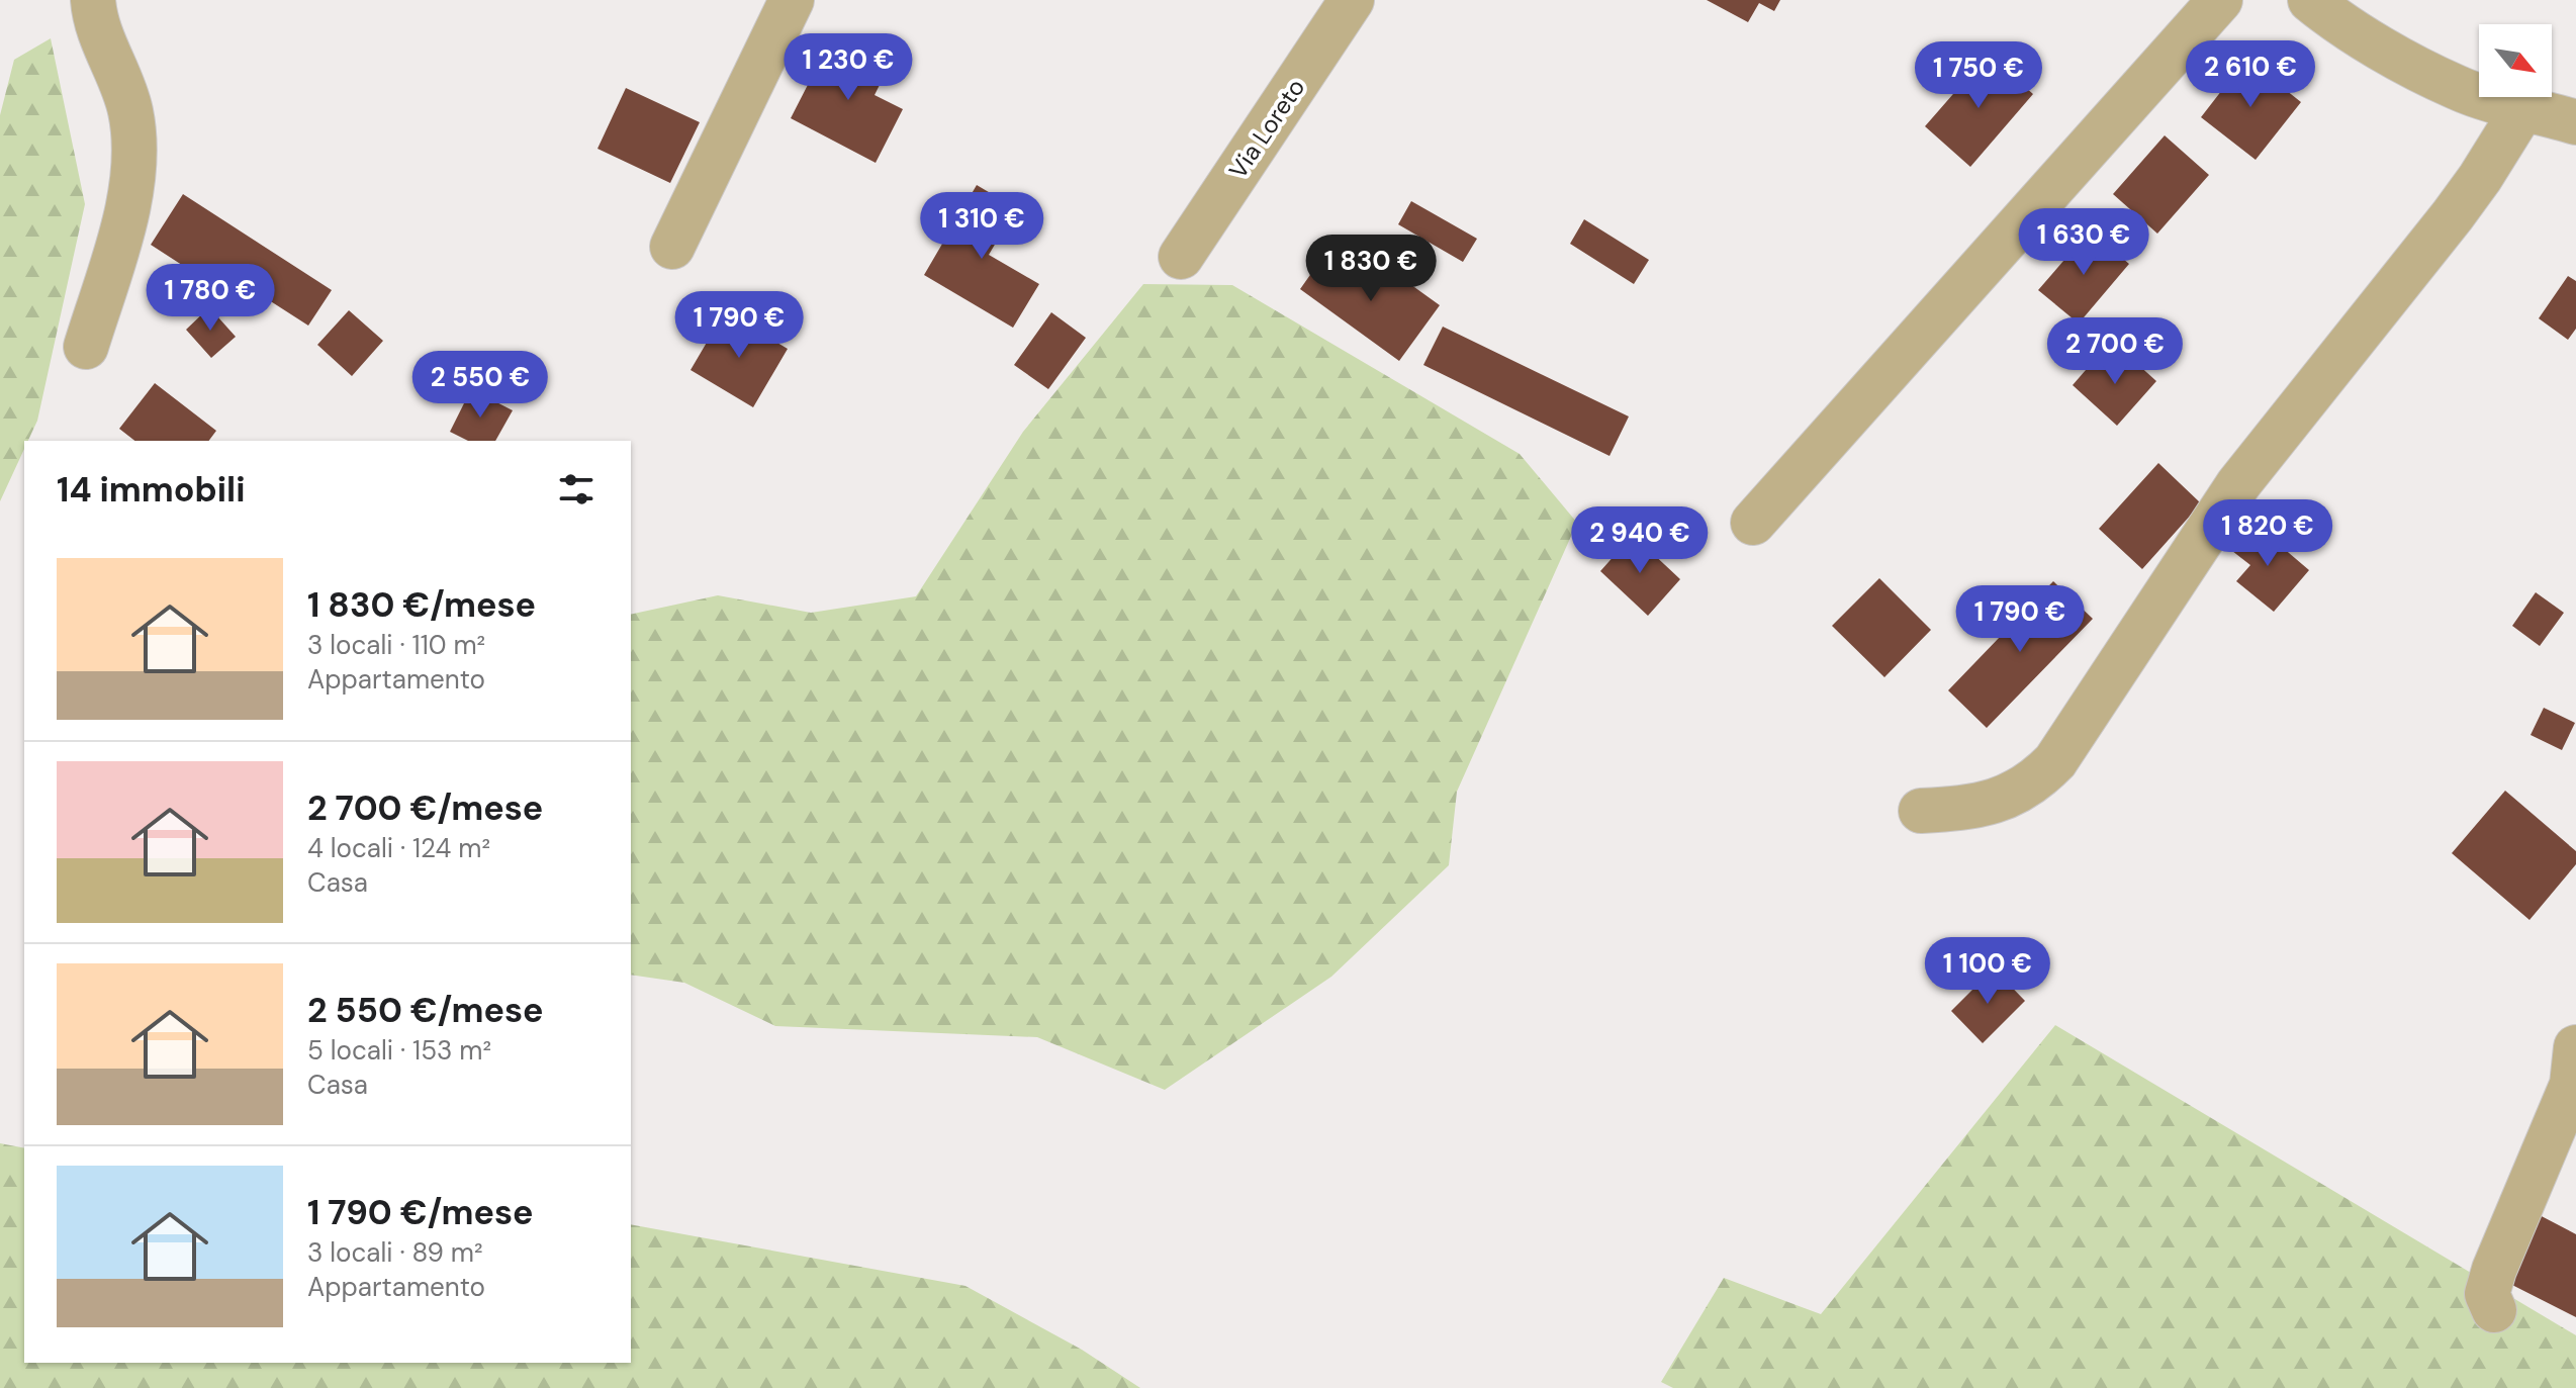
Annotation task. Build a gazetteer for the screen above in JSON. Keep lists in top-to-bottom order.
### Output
{
  "streets": {
    "street": ["Via Loreto"]
  },
  "north": "bottom right",
  "page": {
    "price": [
      "1 230 €",
      "2 610 €",
      "1 750 €",
      "1 310 €",
      "1 630 €",
      "1 830 €",
      "1 780 €",
      "1 790 €",
      "2 700 €",
      "2 550 €",
      "1 820 €",
      "2 940 €",
      "1 790 €",
      "1 100 €"
    ],
    "heading": "14 immobili",
    "list": [
      {
        "name": "1 830 €/mese",
        "note": "3 locali · 110 m² · Appartamento"
      },
      {
        "name": "2 700 €/mese",
        "note": "4 locali · 124 m² · Casa"
      },
      {
        "name": "2 550 €/mese",
        "note": "5 locali · 153 m² · Casa"
      },
      {
        "name": "1 790 €/mese",
        "note": "3 locali · 89 m² · Appartamento"
      }
    ]
  }
}
